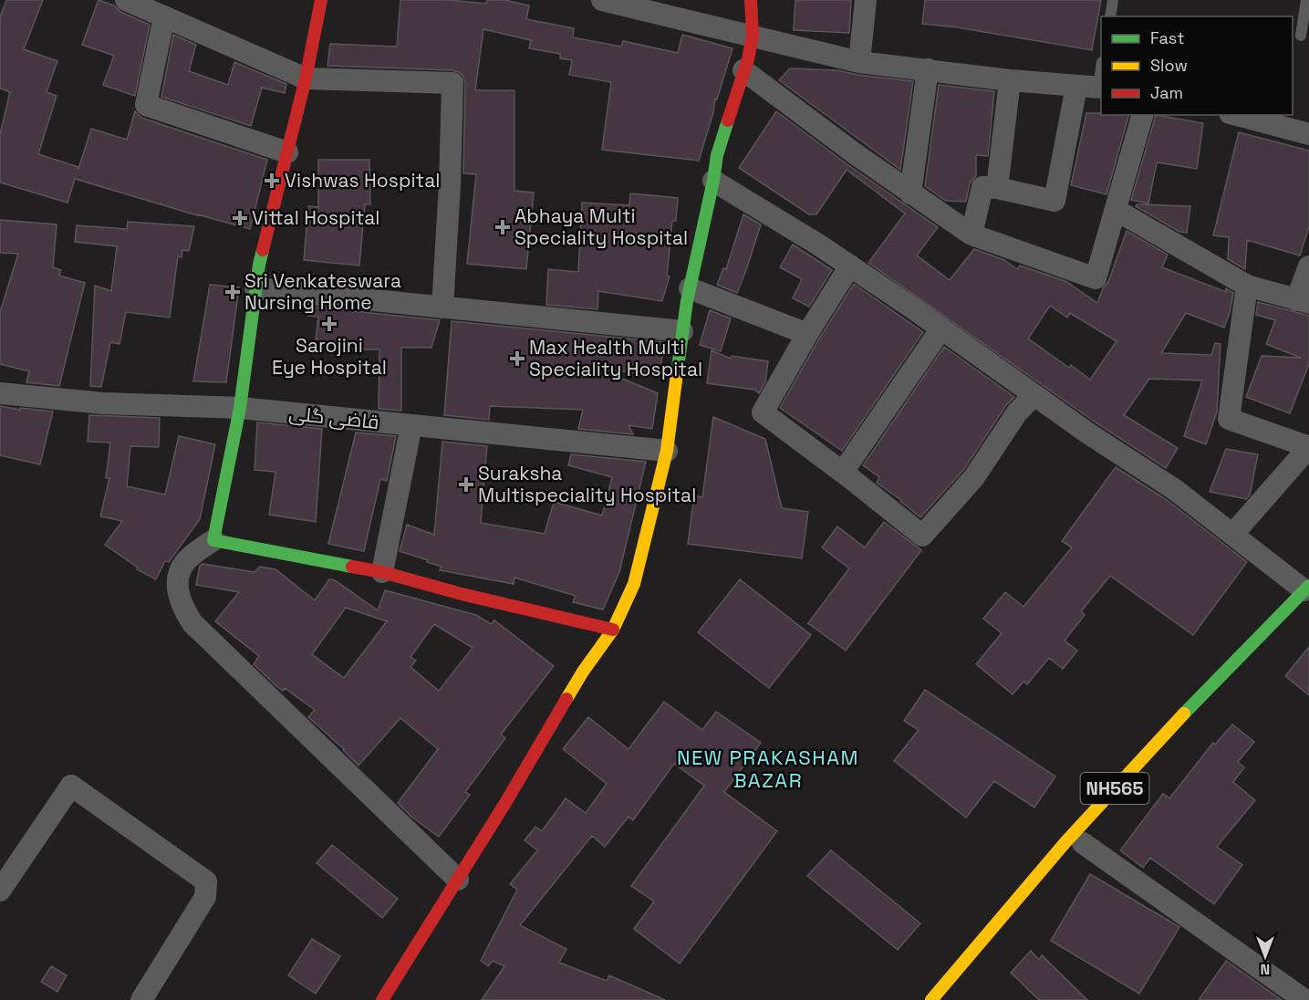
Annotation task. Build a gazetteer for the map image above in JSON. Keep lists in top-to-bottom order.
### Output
{
  "streets": {
    "main road": ["NH565"],
    "street": ["قاضی گلی"]
  },
  "districts": ["NEW PRAKASHAM BAZAR"],
  "places": {
    "health": [
      "Vishwas Hospital",
      "Vittal Hospital",
      "Abhaya Multi Speciality Hospital",
      "Sri Venkateswara Nursing Home",
      "Sarojini Eye Hospital",
      "Max Health Multi Speciality Hospital",
      "Suraksha Multispeciality Hospital"
    ]
  },
  "legend": ["Fast", "Slow", "Jam"],
  "north": "bottom"
}
